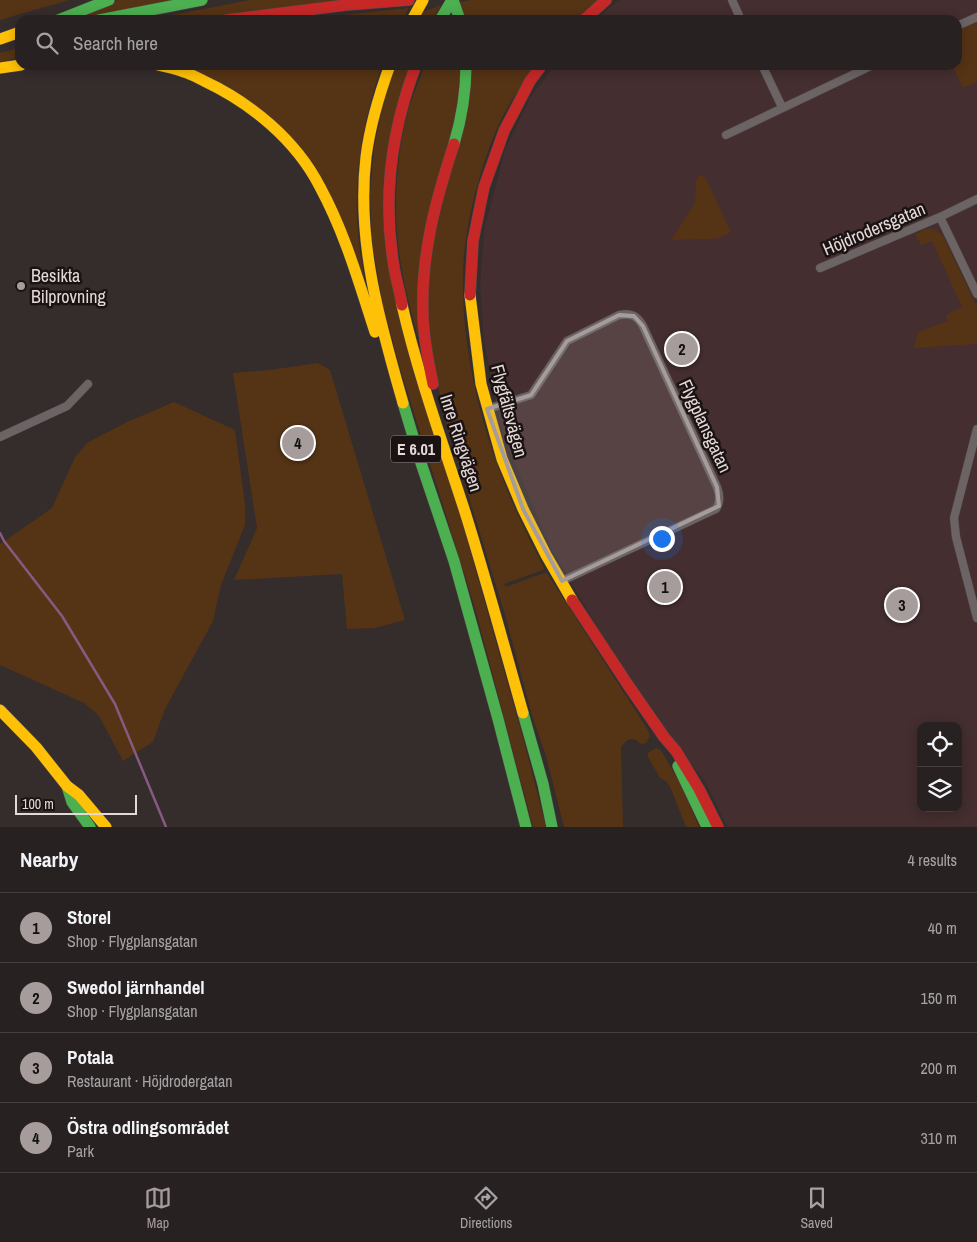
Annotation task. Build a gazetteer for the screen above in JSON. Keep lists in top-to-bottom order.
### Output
{
  "streets": {
    "main road": ["Flygfältsvägen", "Inre Ringvägen", "E 6.01"],
    "street": ["Höjdrodersgatan", "Flygplansgatan"]
  },
  "crossings": [
    ["Flygfältsvägen", "Flygplansgatan"]
  ],
  "places": ["Besikta Bilprovning"],
  "scale_bar": "100 m",
  "page": {
    "search": "Search here",
    "pins": [
      "2",
      "4",
      "1",
      "3"
    ],
    "scale": "100 m",
    "heading": ["Nearby", "4 results"],
    "list": [
      {
        "mark": "1",
        "name": "Storel",
        "note": "Shop · Flygplansgatan",
        "value": "40 m"
      },
      {
        "mark": "2",
        "name": "Swedol järnhandel",
        "note": "Shop · Flygplansgatan",
        "value": "150 m"
      },
      {
        "mark": "3",
        "name": "Potala",
        "note": "Restaurant · Höjdrodergatan",
        "value": "200 m"
      },
      {
        "mark": "4",
        "name": "Östra odlingsområdet",
        "note": "Park",
        "value": "310 m"
      }
    ],
    "nav": ["Map", "Directions", "Saved"]
  }
}
